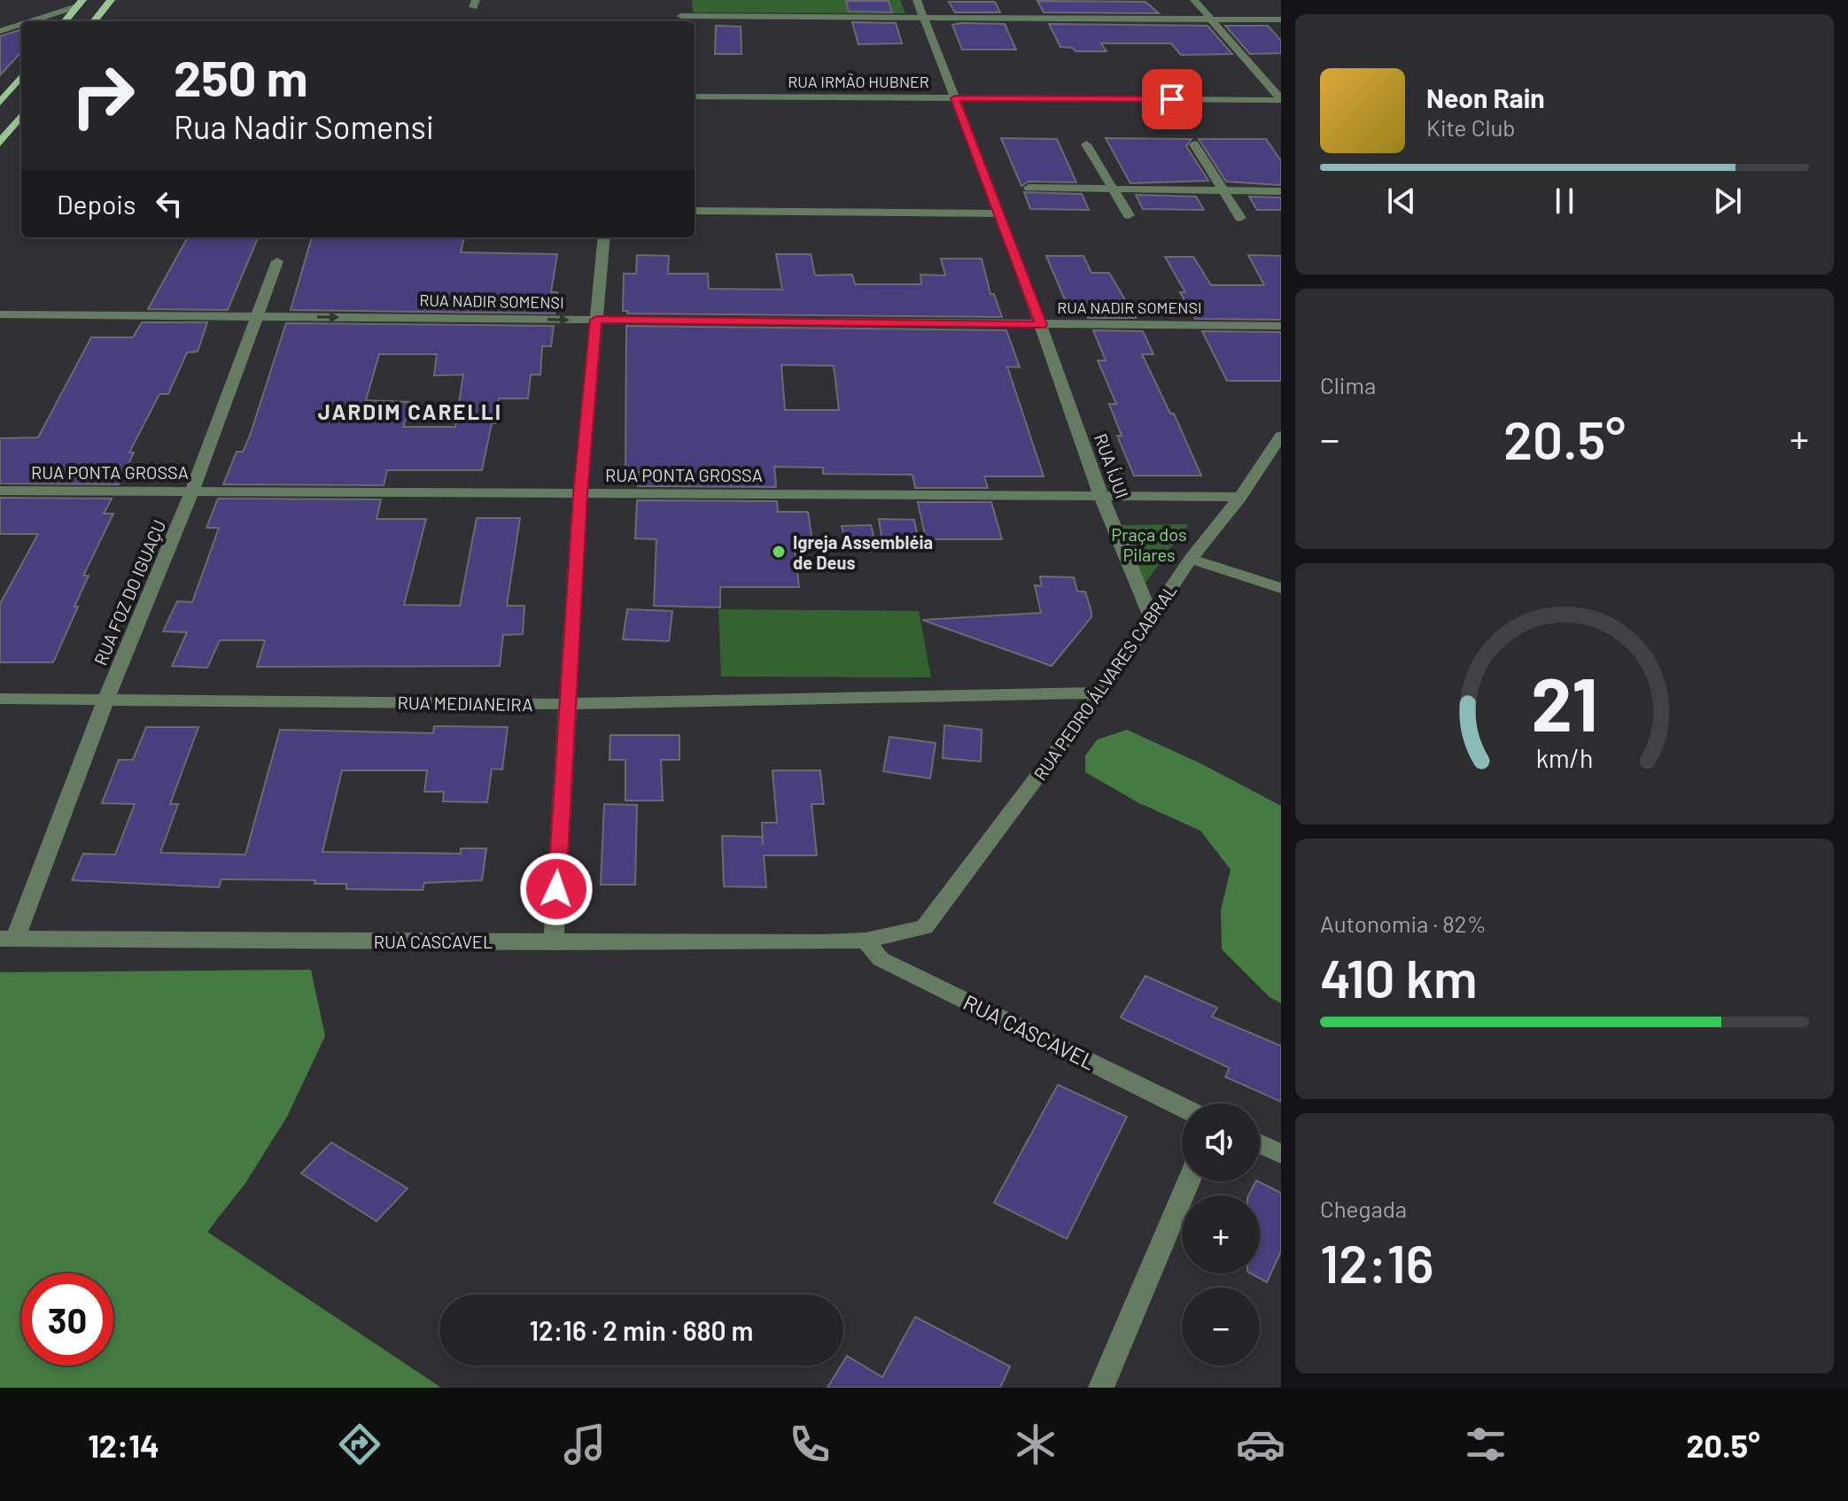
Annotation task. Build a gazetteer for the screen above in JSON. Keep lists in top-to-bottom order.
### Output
{
  "streets": {
    "street": [
      "RUA IRMÃO HUBNER",
      "RUA NADIR SOMENSI",
      "RUA ÍJUI",
      "RUA PONTA GROSSA",
      "RUA FOZ DO IGUAÇU",
      "RUA PEDRO ÁLVARES CABRAL",
      "RUA MEDIANEIRA",
      "RUA CASCAVEL"
    ]
  },
  "crossings": [
    ["RUA IRMÃO HUBNER", "RUA ÍJUI"],
    ["RUA NADIR SOMENSI", "RUA ÍJUI"],
    ["RUA NADIR SOMENSI", "RUA FOZ DO IGUAÇU"],
    ["RUA ÍJUI", "RUA PONTA GROSSA"],
    ["RUA ÍJUI", "RUA PEDRO ÁLVARES CABRAL"],
    ["RUA PONTA GROSSA", "RUA FOZ DO IGUAÇU"],
    ["RUA PONTA GROSSA", "RUA PEDRO ÁLVARES CABRAL"],
    ["RUA FOZ DO IGUAÇU", "RUA MEDIANEIRA"],
    ["RUA FOZ DO IGUAÇU", "RUA CASCAVEL"],
    ["RUA PEDRO ÁLVARES CABRAL", "RUA MEDIANEIRA"],
    ["RUA PEDRO ÁLVARES CABRAL", "RUA CASCAVEL"]
  ],
  "districts": ["JARDIM CARELLI"],
  "parks": ["Praça dos Pilares"],
  "places": ["Igreja Assembléia de Deus"],
  "page": {
    "turn": ["250 m", "Rua Nadir Somensi"],
    "song": ["Neon Rain", "Kite Club"],
    "then": "Depois",
    "tile": [
      "Clima",
      ["Autonomia · 82%", "410 km"],
      ["Chegada", "12:16"]
    ],
    "heat": ["−", "20.5°", "+"],
    "map_buttons": ["+", "−"],
    "limit": "30",
    "trip": "12:16 · 2 min · 680 m",
    "tabs": ["12:14", "20.5°"],
    "gauge": ["21", "km/h"]
  }
}
